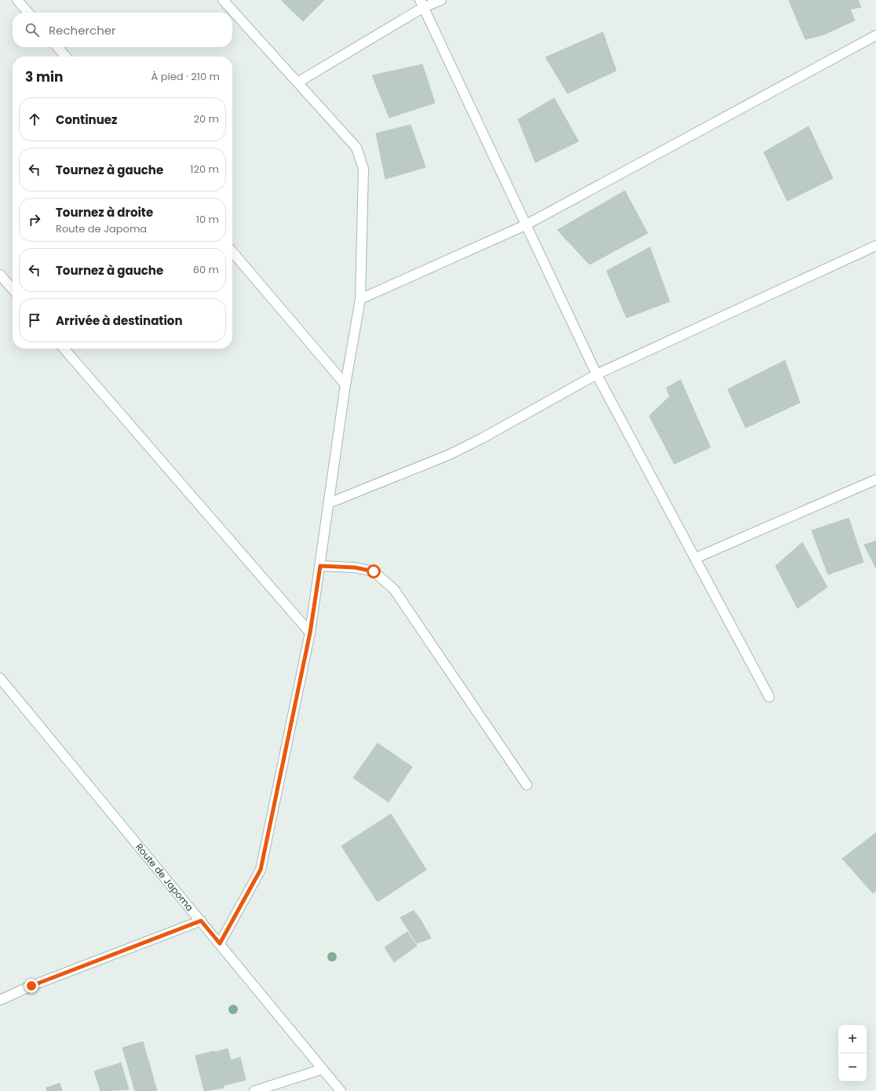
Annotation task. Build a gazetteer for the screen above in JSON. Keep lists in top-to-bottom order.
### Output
{
  "streets": {
    "street": ["Route de Japoma"]
  },
  "page": {
    "search": "Rechercher",
    "heading": ["3 min", "À pied · 210 m"],
    "list": [
      ["Continuez", "20 m"],
      ["Tournez à gauche", "120 m"],
      ["Tournez à droite", "Route de Japoma", "10 m"],
      ["Tournez à gauche", "60 m"],
      "Arrivée à destination"
    ],
    "map_buttons": ["+", "−"]
  }
}
